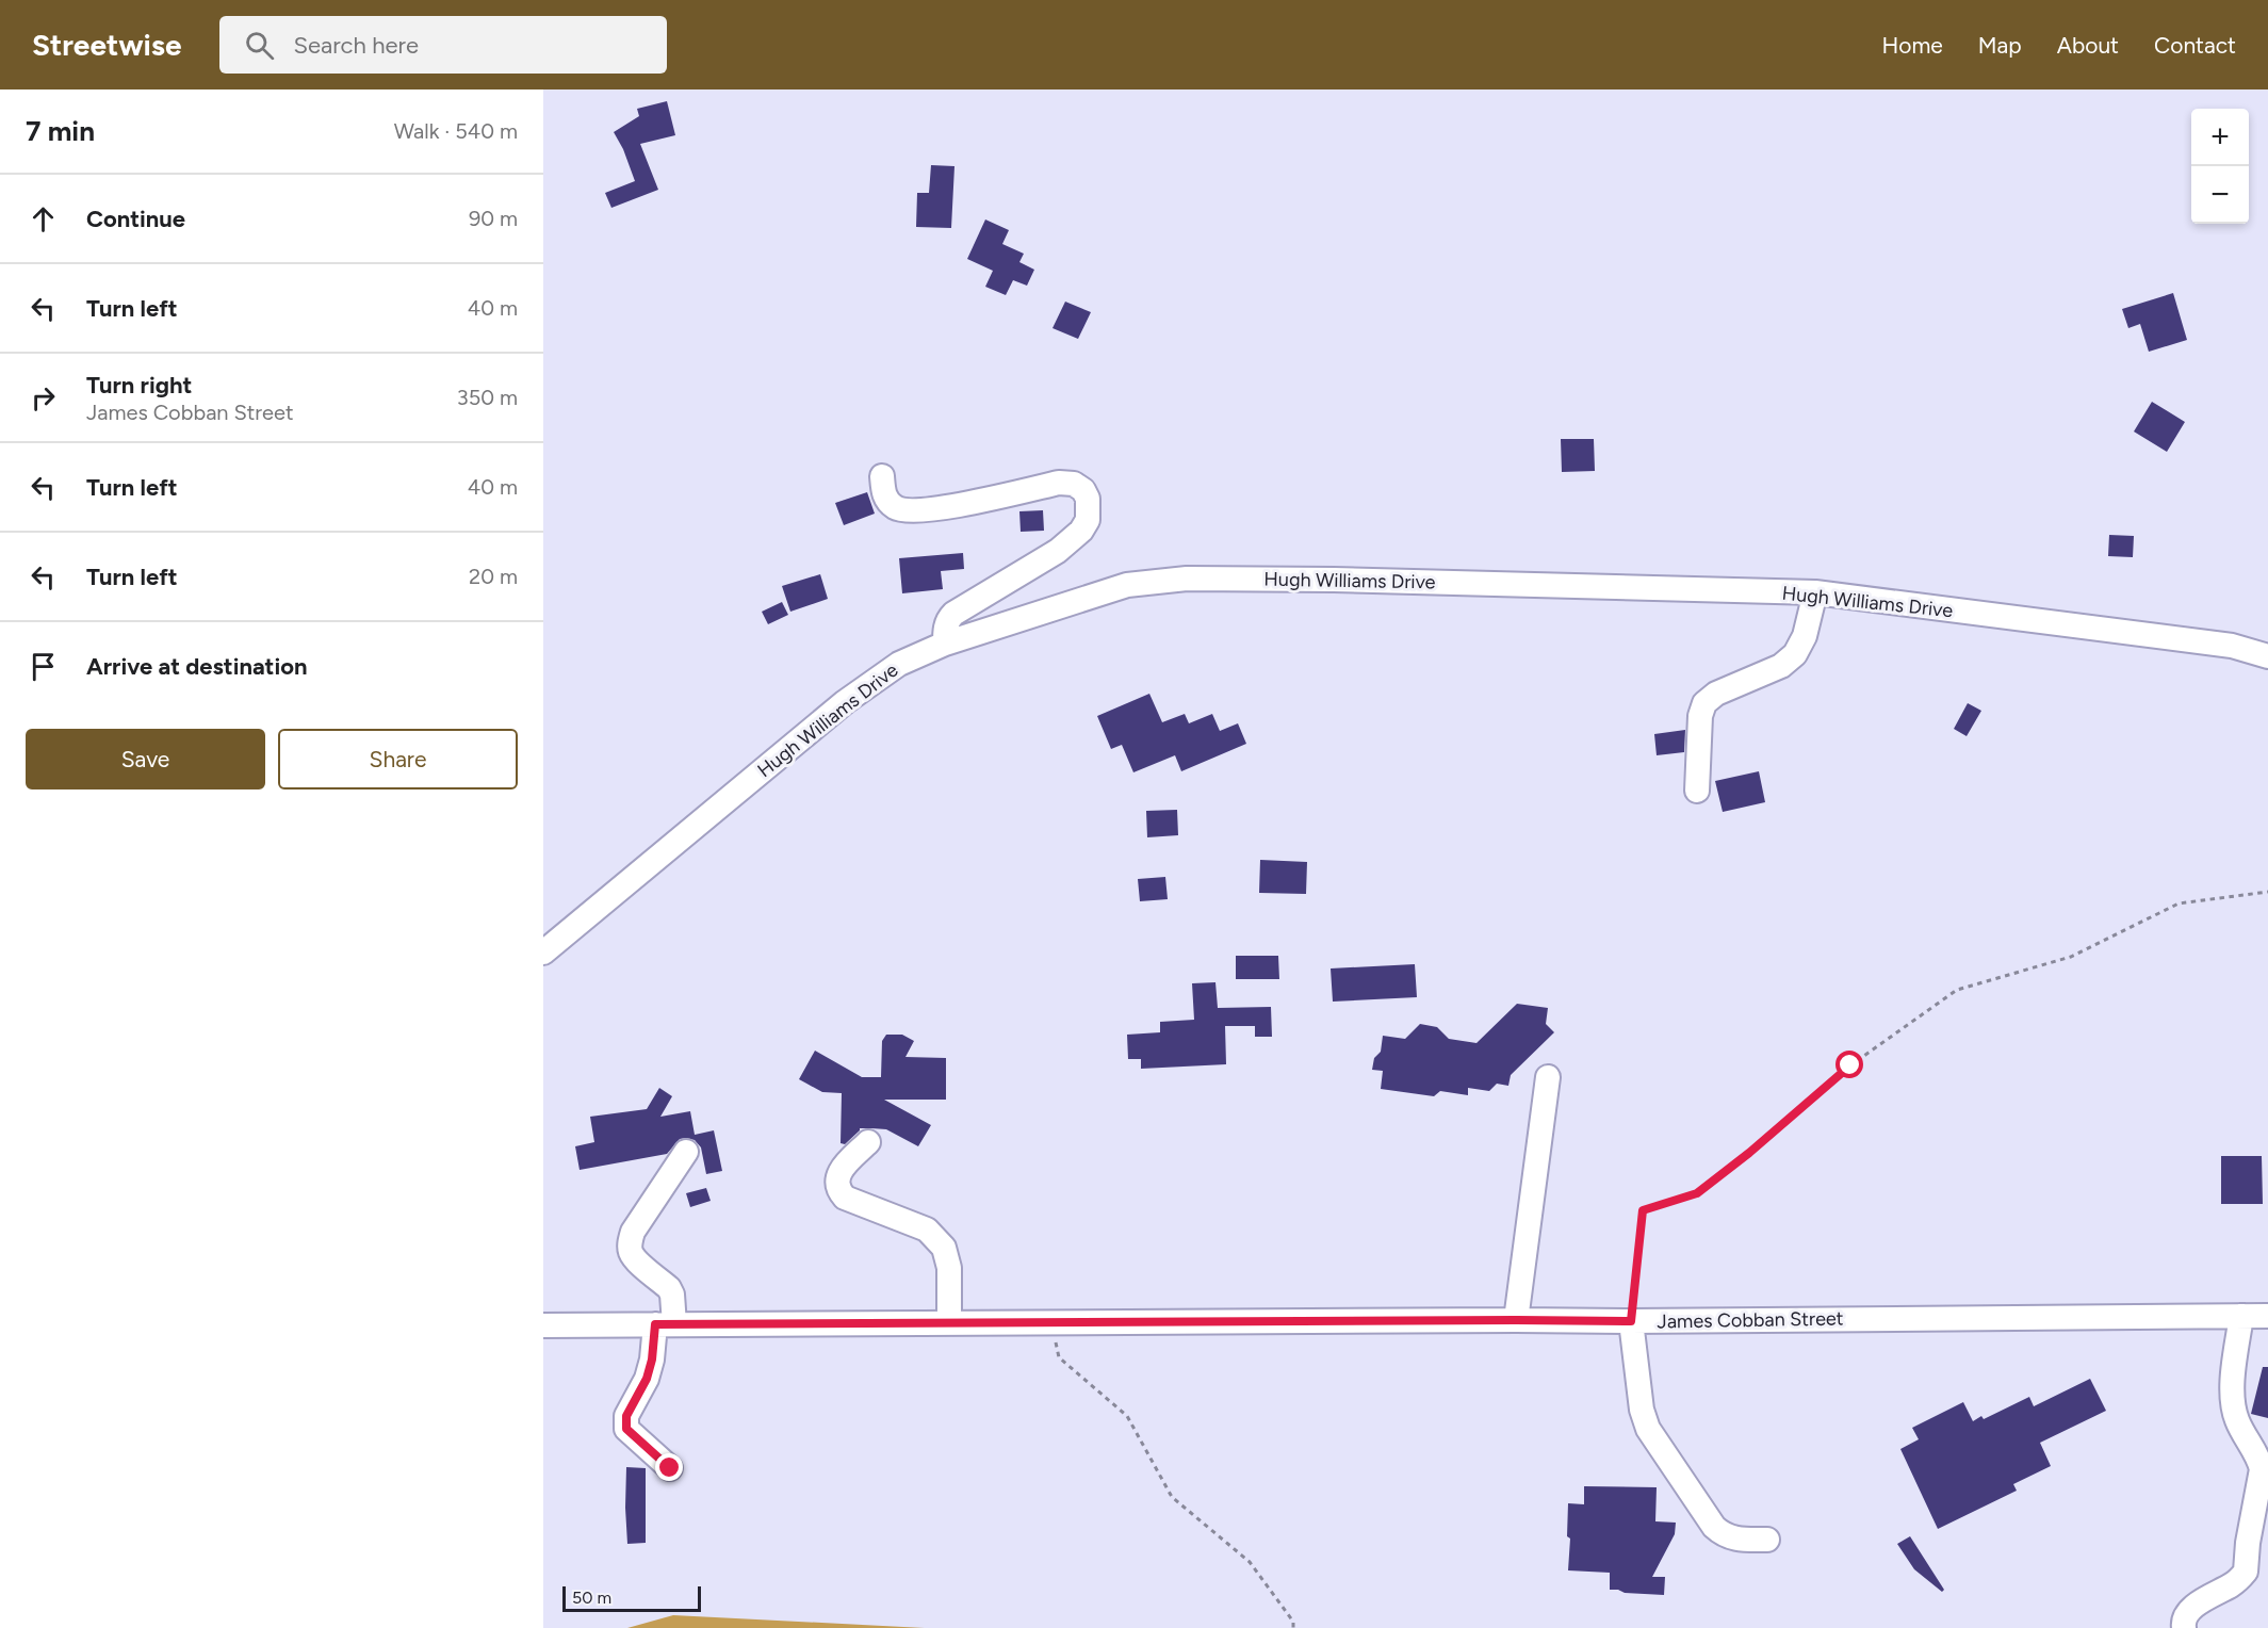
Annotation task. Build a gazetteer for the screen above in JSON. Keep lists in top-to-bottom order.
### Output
{
  "streets": {
    "street": ["Hugh Williams Drive", "James Cobban Street"]
  },
  "scale_bar": "50 m",
  "page": {
    "header": "Streetwise",
    "search": "Search here",
    "nav": [
      "Home",
      "Map",
      "About",
      "Contact"
    ],
    "heading": ["7 min", "Walk · 540 m"],
    "map_buttons": ["+", "−"],
    "list": [
      ["Continue", "90 m"],
      ["Turn left", "40 m"],
      ["Turn right", "James Cobban Street", "350 m"],
      ["Turn left", "40 m"],
      ["Turn left", "20 m"],
      "Arrive at destination"
    ],
    "buttons": ["Save", "Share"],
    "scale": "50 m"
  }
}
